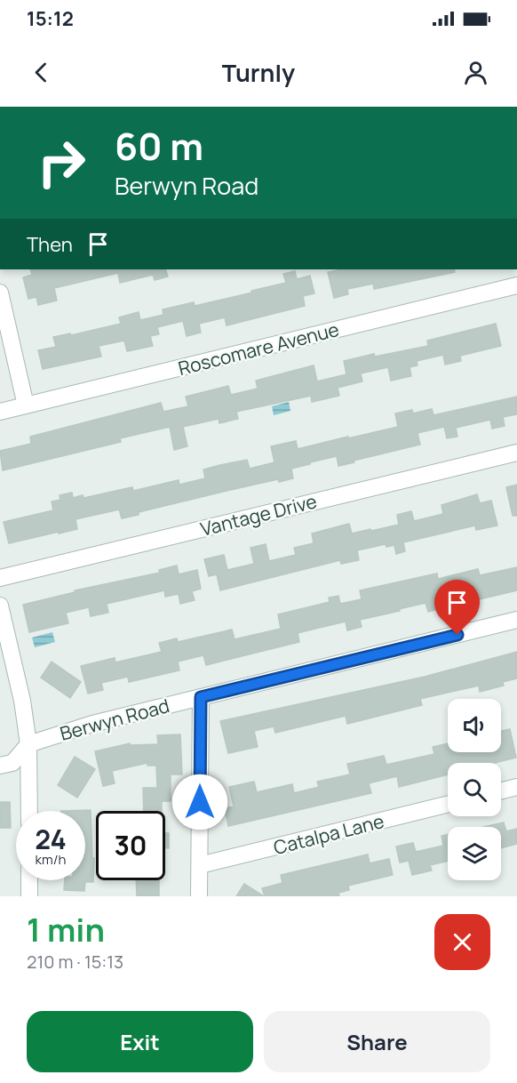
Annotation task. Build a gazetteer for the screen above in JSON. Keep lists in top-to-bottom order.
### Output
{
  "streets": {
    "street": [
      "Roscomare Avenue",
      "Vantage Drive",
      "Berwyn Road",
      "Catalpa Lane"
    ]
  },
  "page": {
    "status": "15:12",
    "header": "Turnly",
    "turn": ["60 m", "Berwyn Road"],
    "then": "Then",
    "speed": "24 km/h",
    "limit": "30",
    "heading": ["1 min", "210 m · 15:13"],
    "buttons": ["Exit", "Share"]
  }
}
